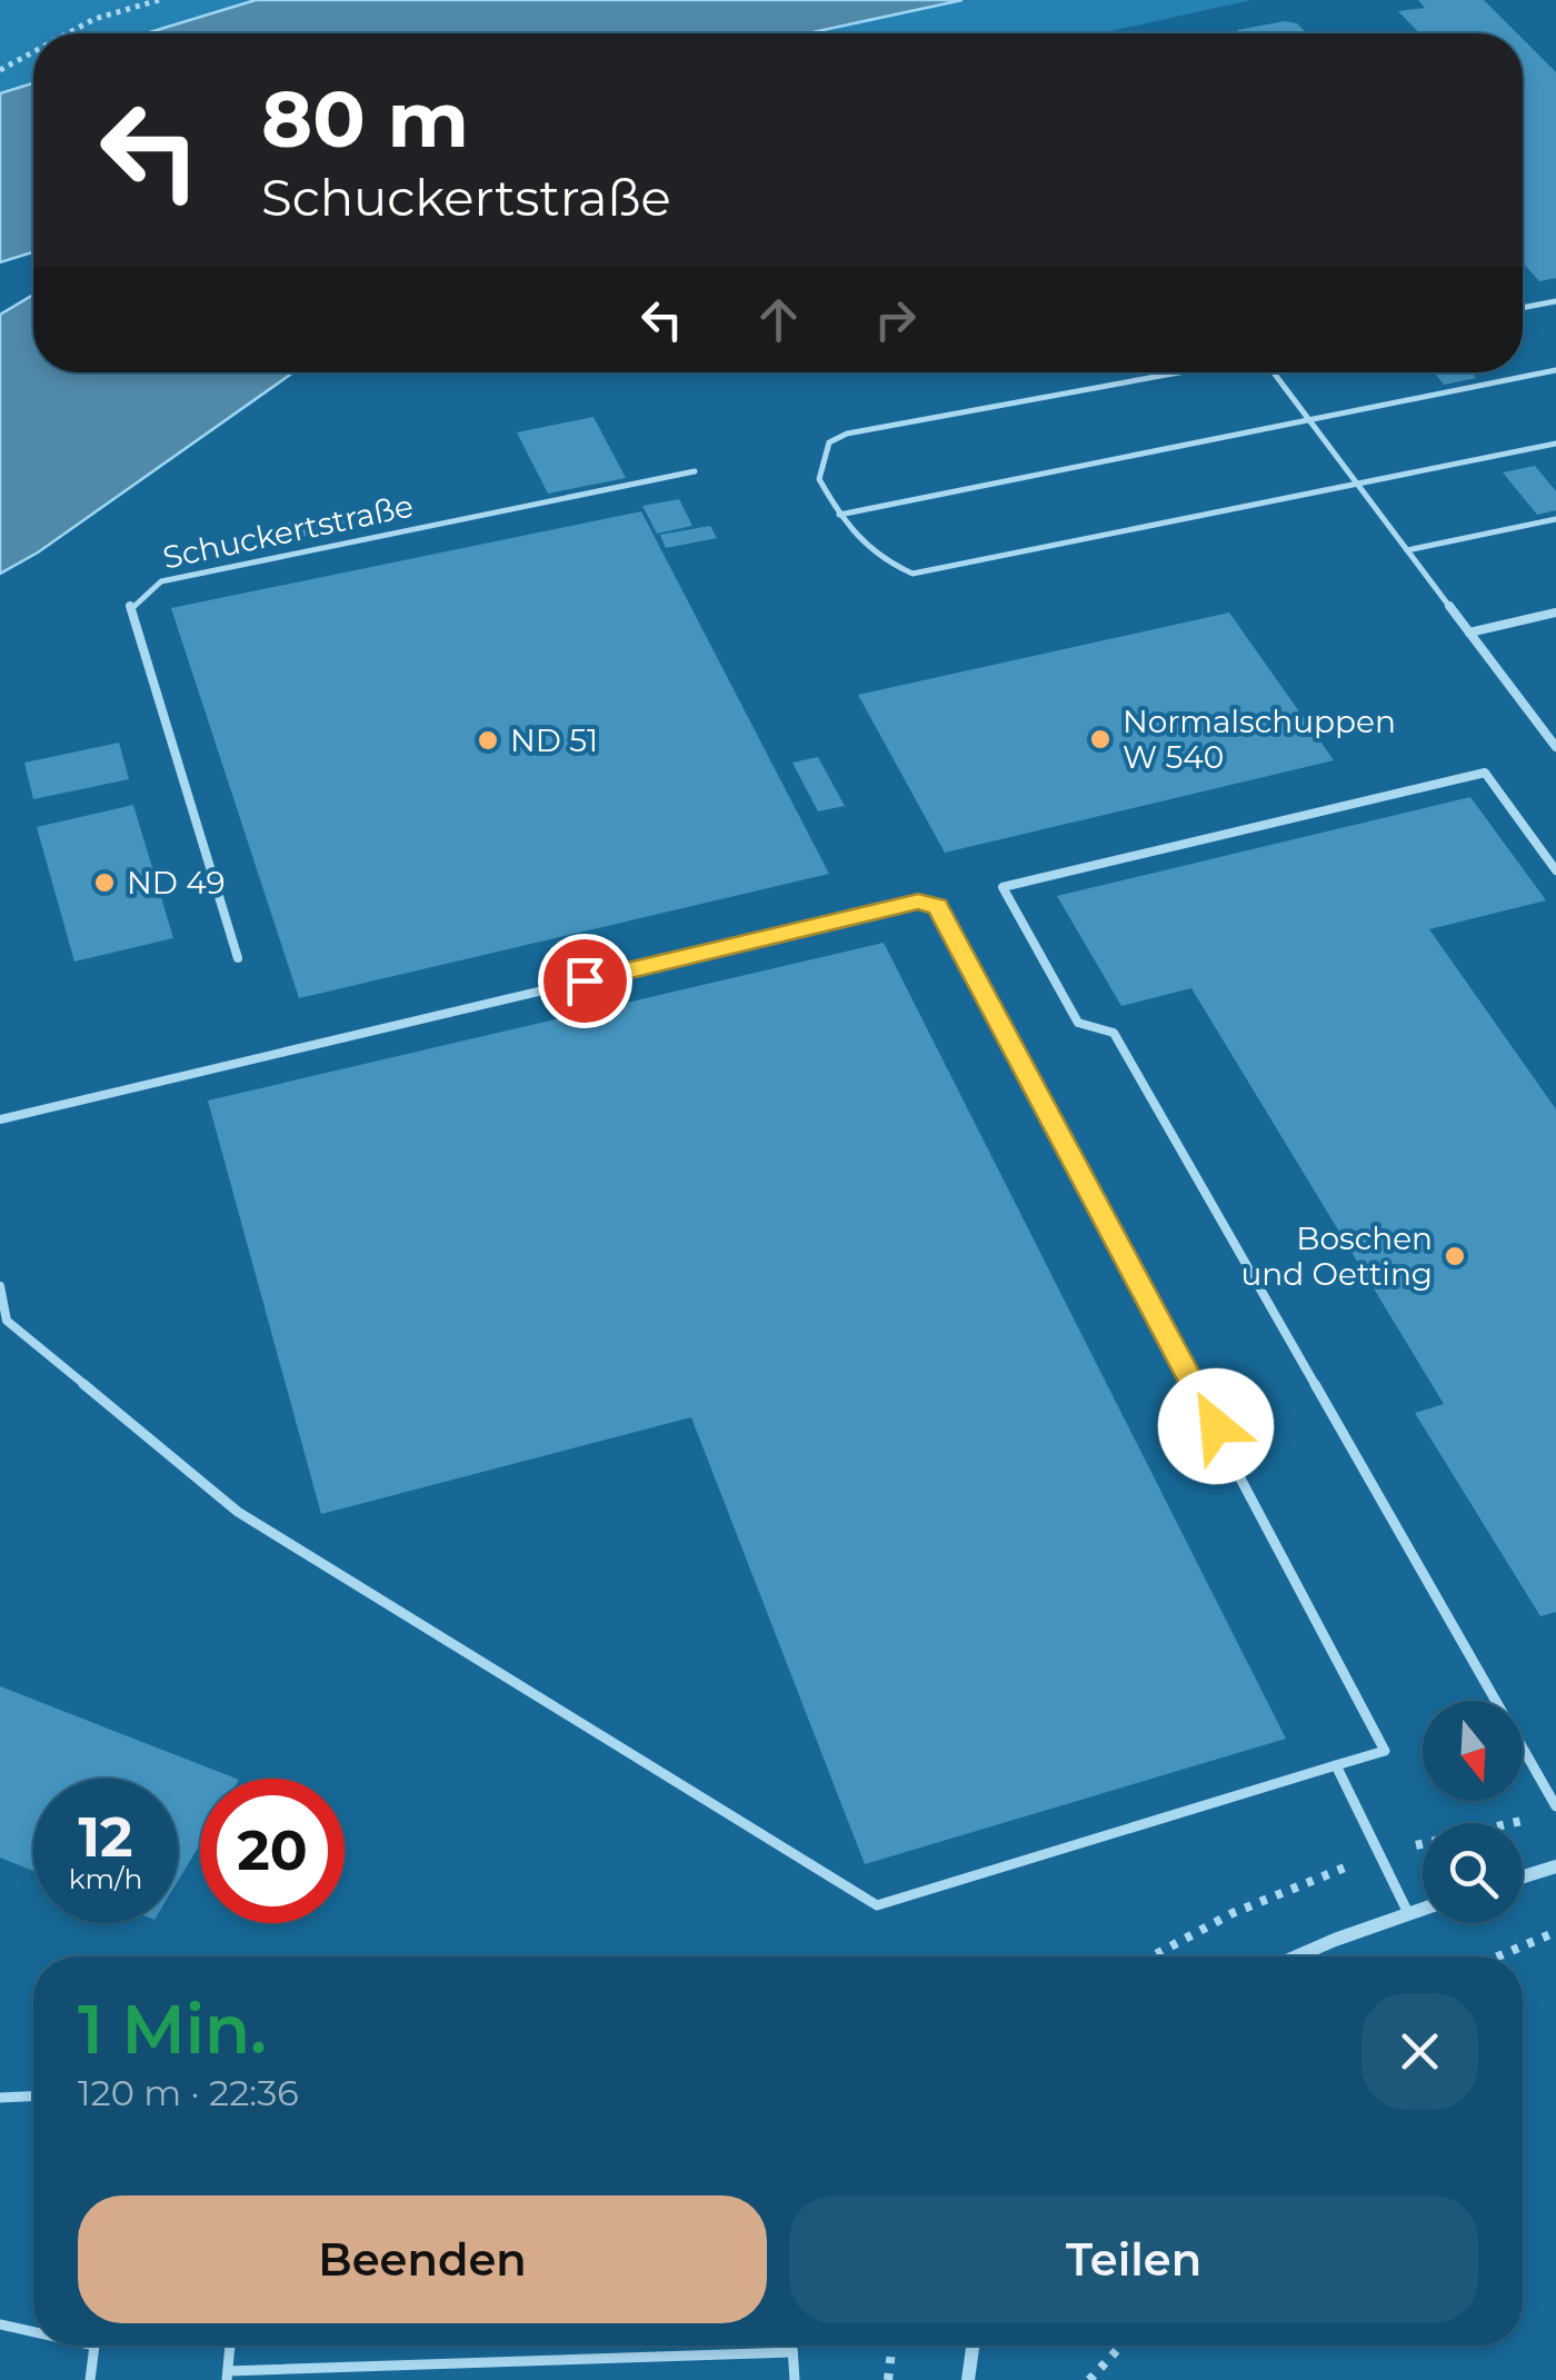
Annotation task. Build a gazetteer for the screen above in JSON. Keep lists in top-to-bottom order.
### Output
{
  "streets": {
    "lane": ["Schuckertstraße"]
  },
  "places": [
    "Normalschuppen W 540",
    "ND 51",
    "ND 49",
    "Boschen und Oetting"
  ],
  "north": "bottom",
  "page": {
    "turn": ["80 m", "Schuckertstraße"],
    "speed": "12 km/h",
    "limit": "20",
    "heading": ["1 Min.", "120 m · 22:36"],
    "buttons": ["Beenden", "Teilen"]
  }
}
